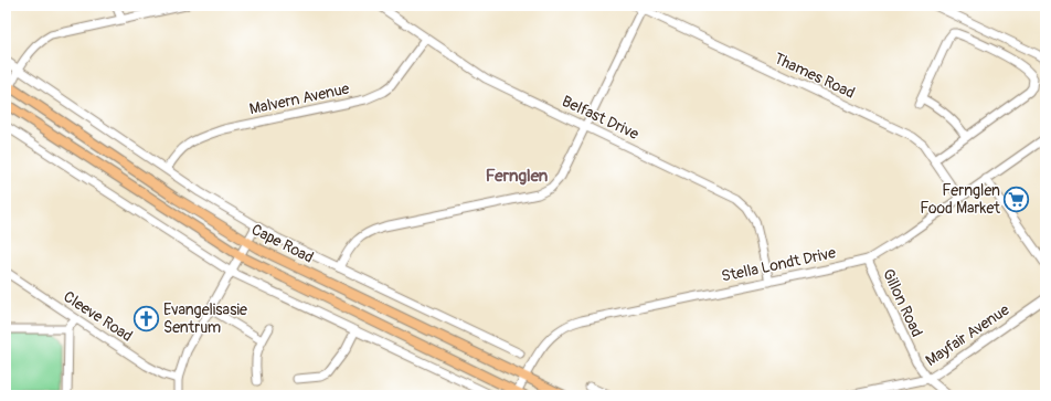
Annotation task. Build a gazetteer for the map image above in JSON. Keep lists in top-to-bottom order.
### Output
{
  "streets": {
    "main road": ["Cape Road"],
    "street": [
      "Thames Road",
      "Malvern Avenue",
      "Belfast Drive",
      "Stella Londt Drive",
      "Gillon Road",
      "Cleeve Road",
      "Mayfair Avenue"
    ]
  },
  "crossings": [
    ["Thames Road", "Stella Londt Drive"],
    ["Malvern Avenue", "Belfast Drive"],
    ["Malvern Avenue", "Cape Road"],
    ["Belfast Drive", "Stella Londt Drive"],
    ["Cape Road", "Stella Londt Drive"],
    ["Stella Londt Drive", "Gillon Road"],
    ["Gillon Road", "Mayfair Avenue"]
  ],
  "districts": ["Fernglen"],
  "places": {
    "supermarket": ["Fernglen Food Market"],
    "church": ["Evangelisasie Sentrum"]
  }
}
